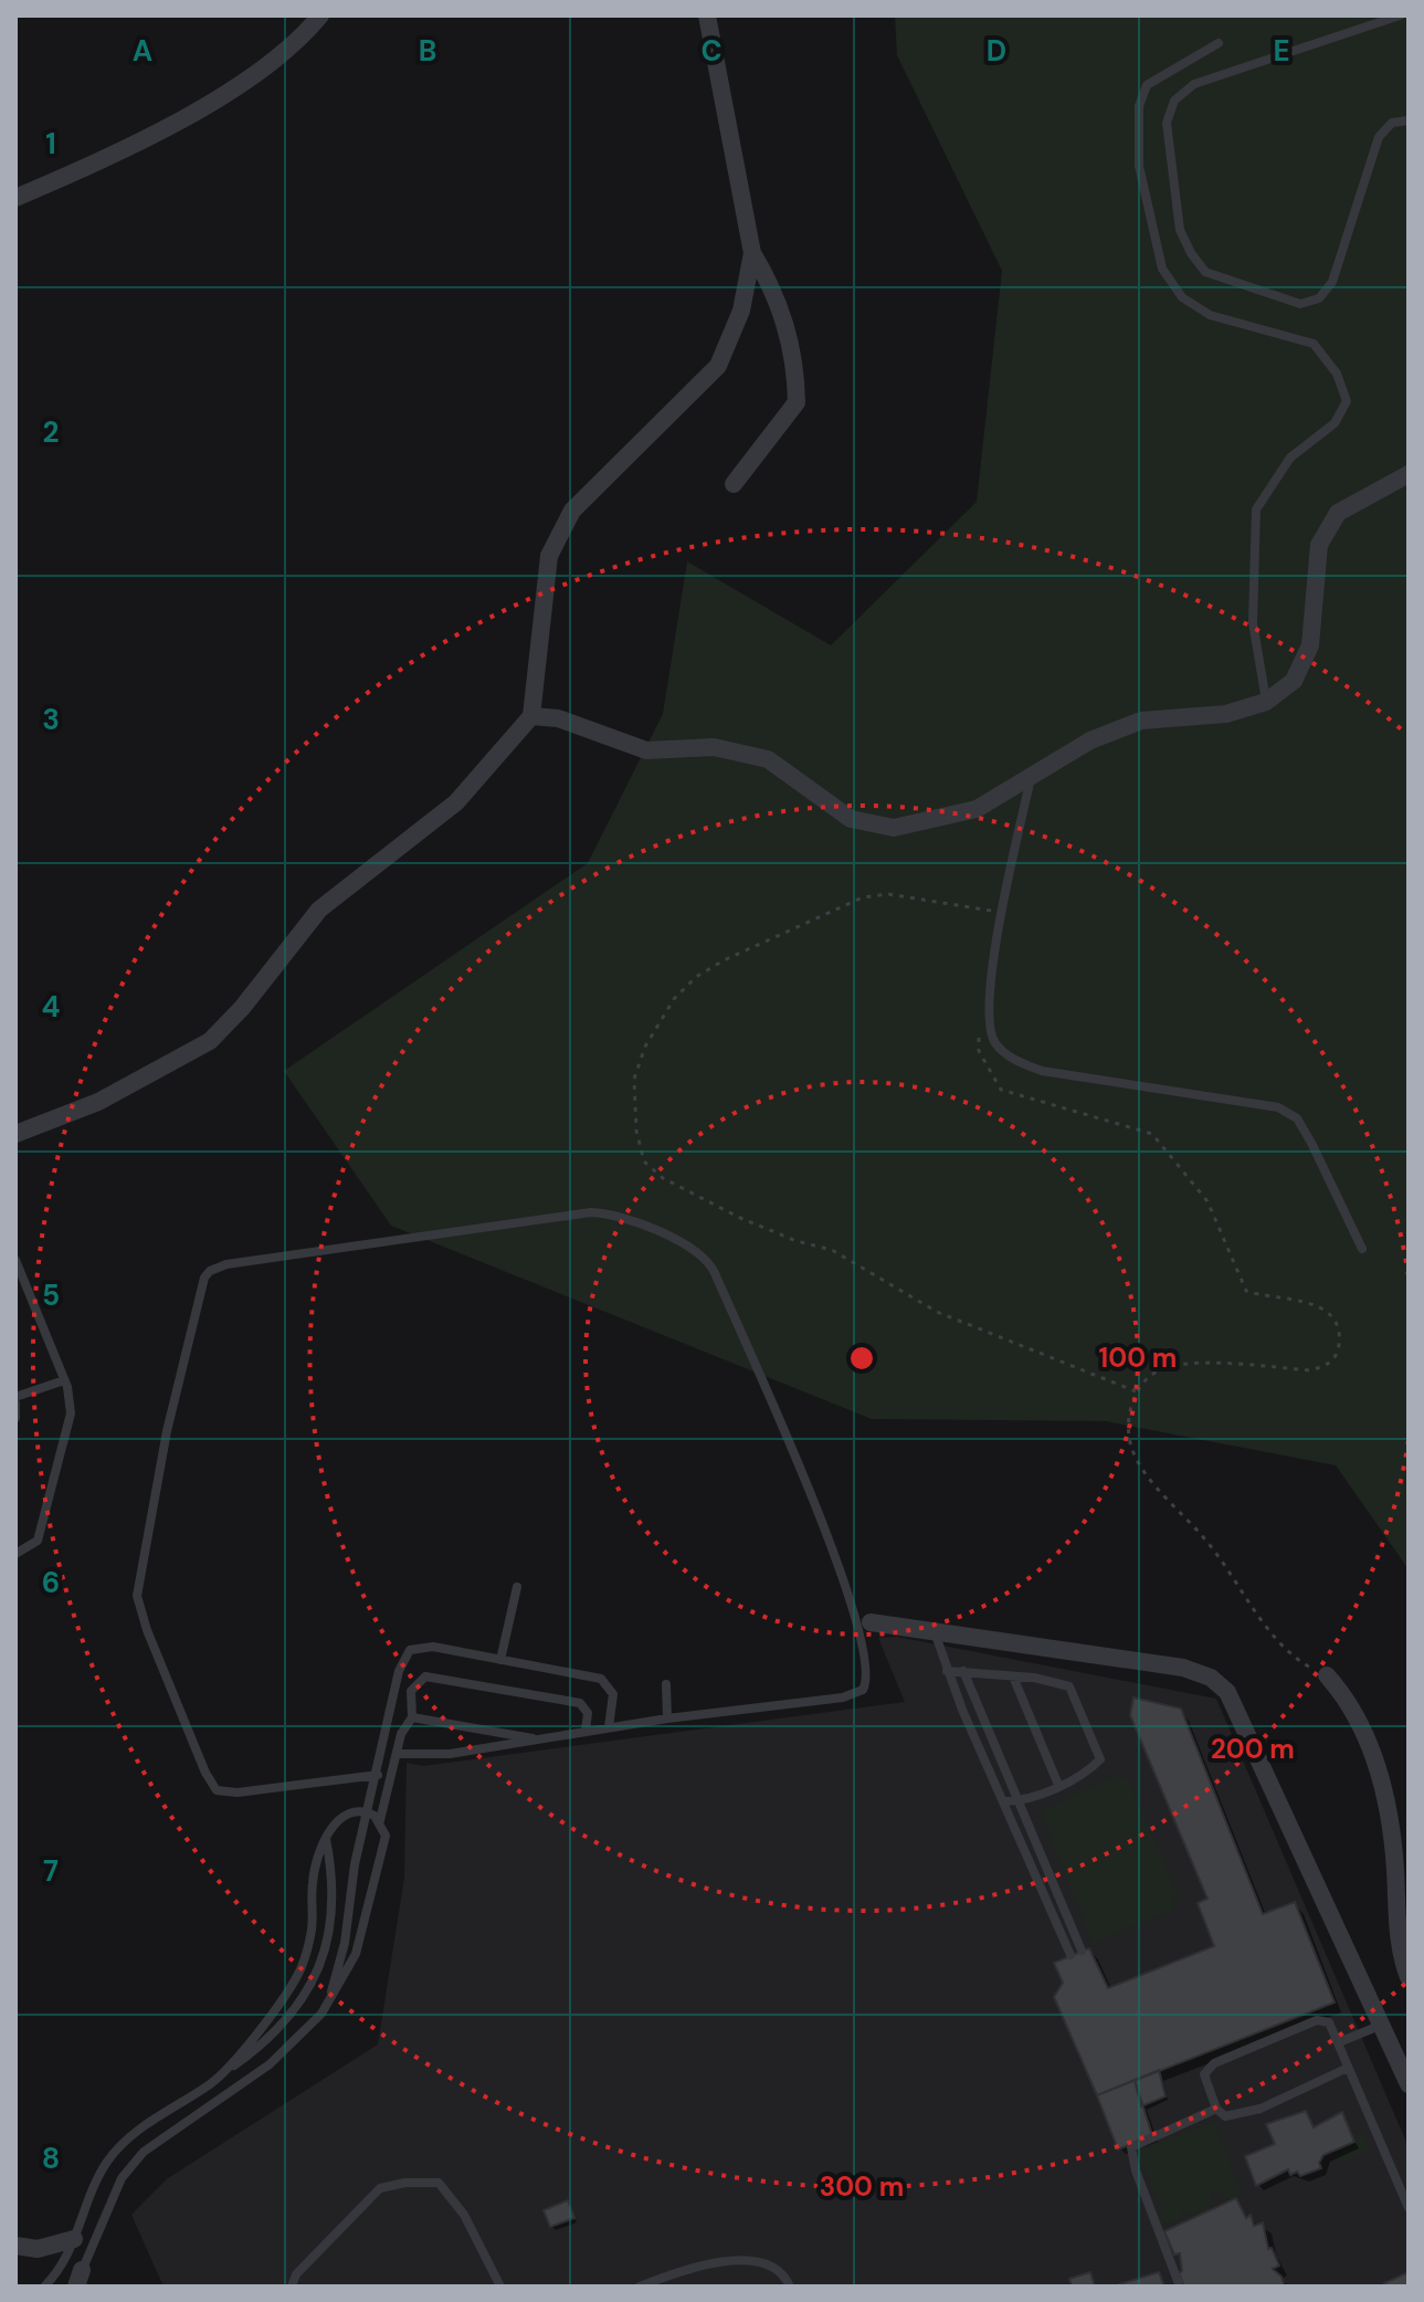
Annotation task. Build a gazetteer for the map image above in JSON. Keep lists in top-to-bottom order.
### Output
{
  "grid": {
    "columns": [
      "A",
      "B",
      "C",
      "D",
      "E"
    ],
    "rows": [
      "1",
      "2",
      "3",
      "4",
      "5",
      "6",
      "7",
      "8"
    ]
  },
  "rings": ["100 m", "200 m", "300 m"]
}
